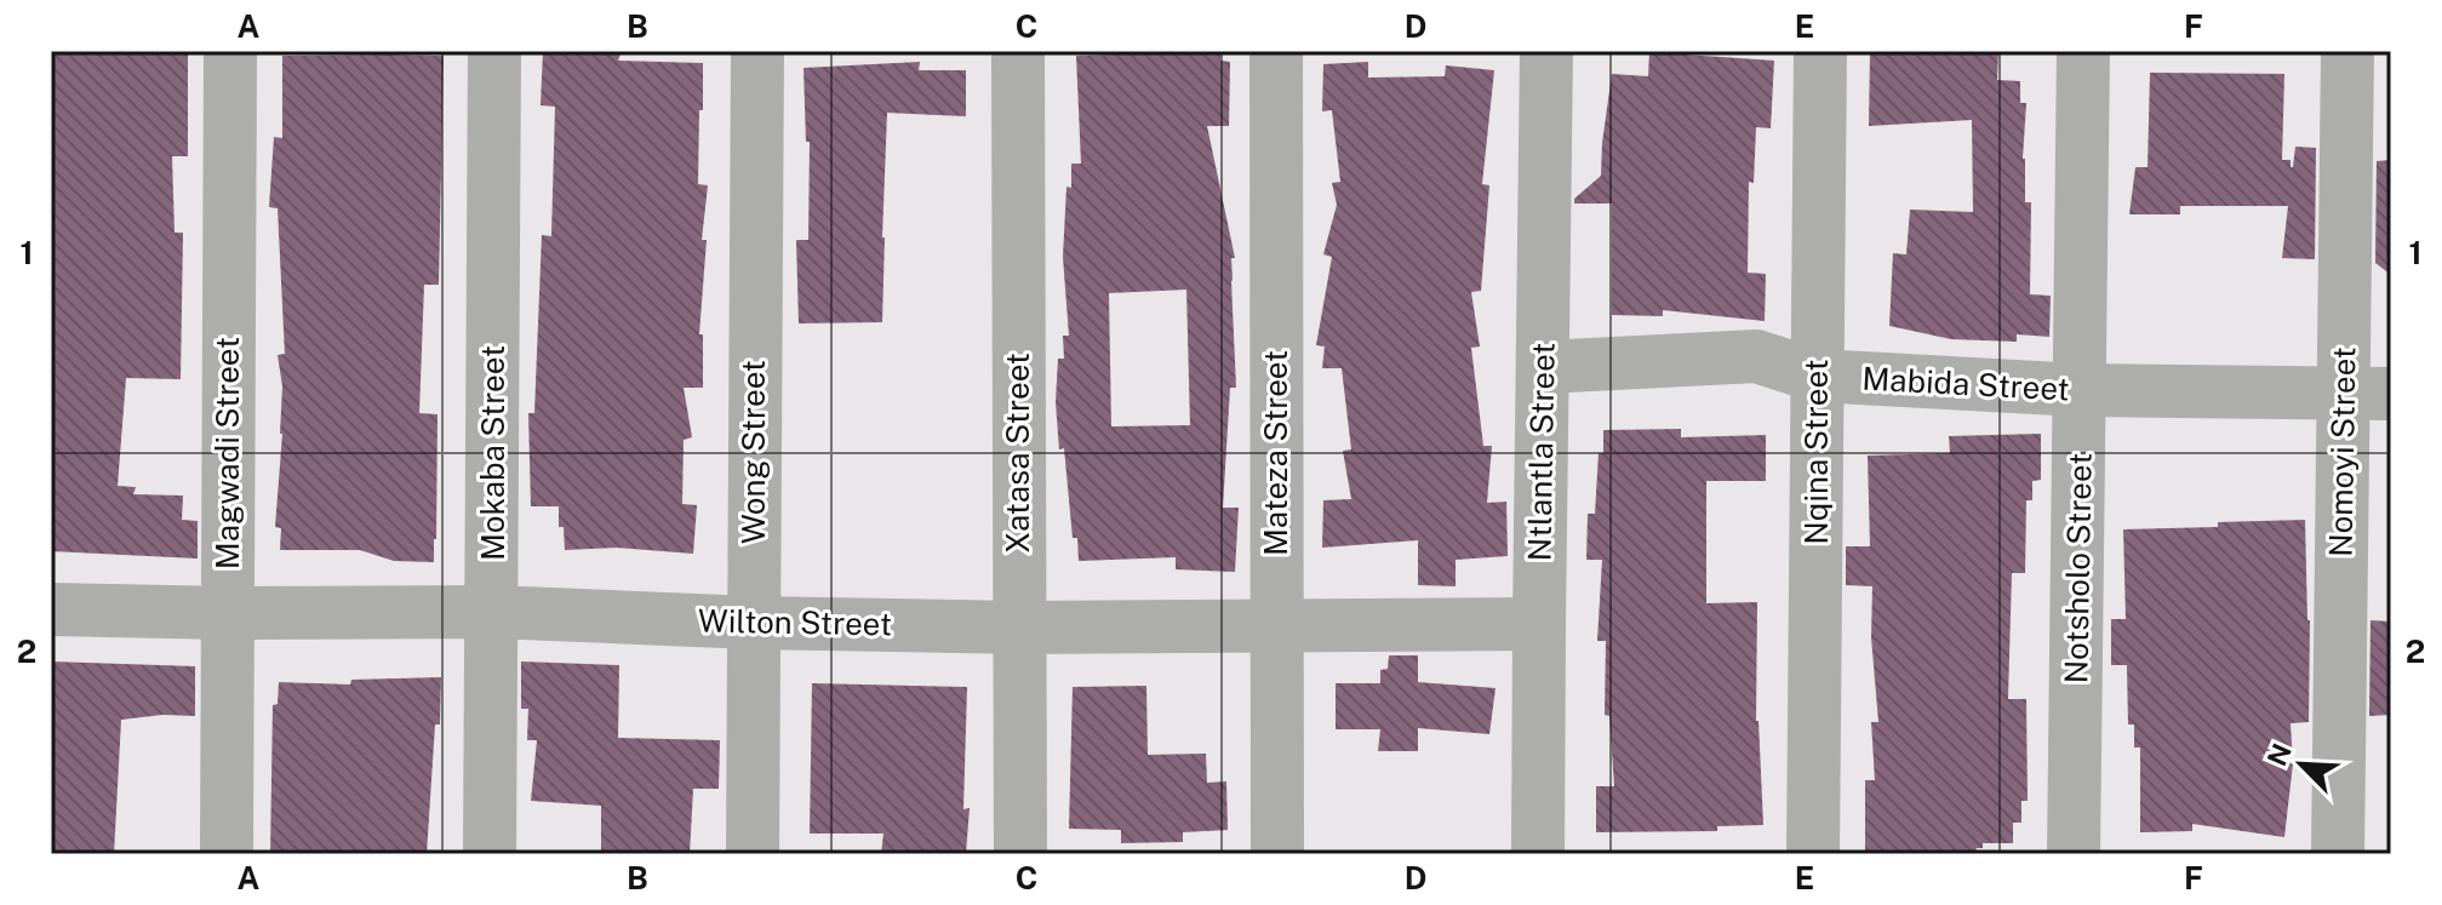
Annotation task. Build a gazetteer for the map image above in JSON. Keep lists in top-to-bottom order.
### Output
{
  "streets": {
    "street": [
      "Mabida Street",
      "Wong Street",
      "Ntlantla Street",
      "Nqina Street",
      "Nomoyi Street",
      "Magwadi Street",
      "Mokaba Street",
      "Xatasa Street",
      "Mateza Street",
      "Notsholo Street",
      "Wilton Street"
    ]
  },
  "crossings": [
    ["Mabida Street", "Ntlantla Street"],
    ["Mabida Street", "Nqina Street"],
    ["Mabida Street", "Nomoyi Street"],
    ["Mabida Street", "Notsholo Street"],
    ["Wong Street", "Wilton Street"],
    ["Ntlantla Street", "Wilton Street"],
    ["Magwadi Street", "Wilton Street"],
    ["Mokaba Street", "Wilton Street"],
    ["Xatasa Street", "Wilton Street"],
    ["Mateza Street", "Wilton Street"]
  ],
  "north": "top left",
  "grid": {
    "columns": [
      "A",
      "B",
      "C",
      "D",
      "E",
      "F"
    ],
    "rows": ["1", "2"]
  }
}
